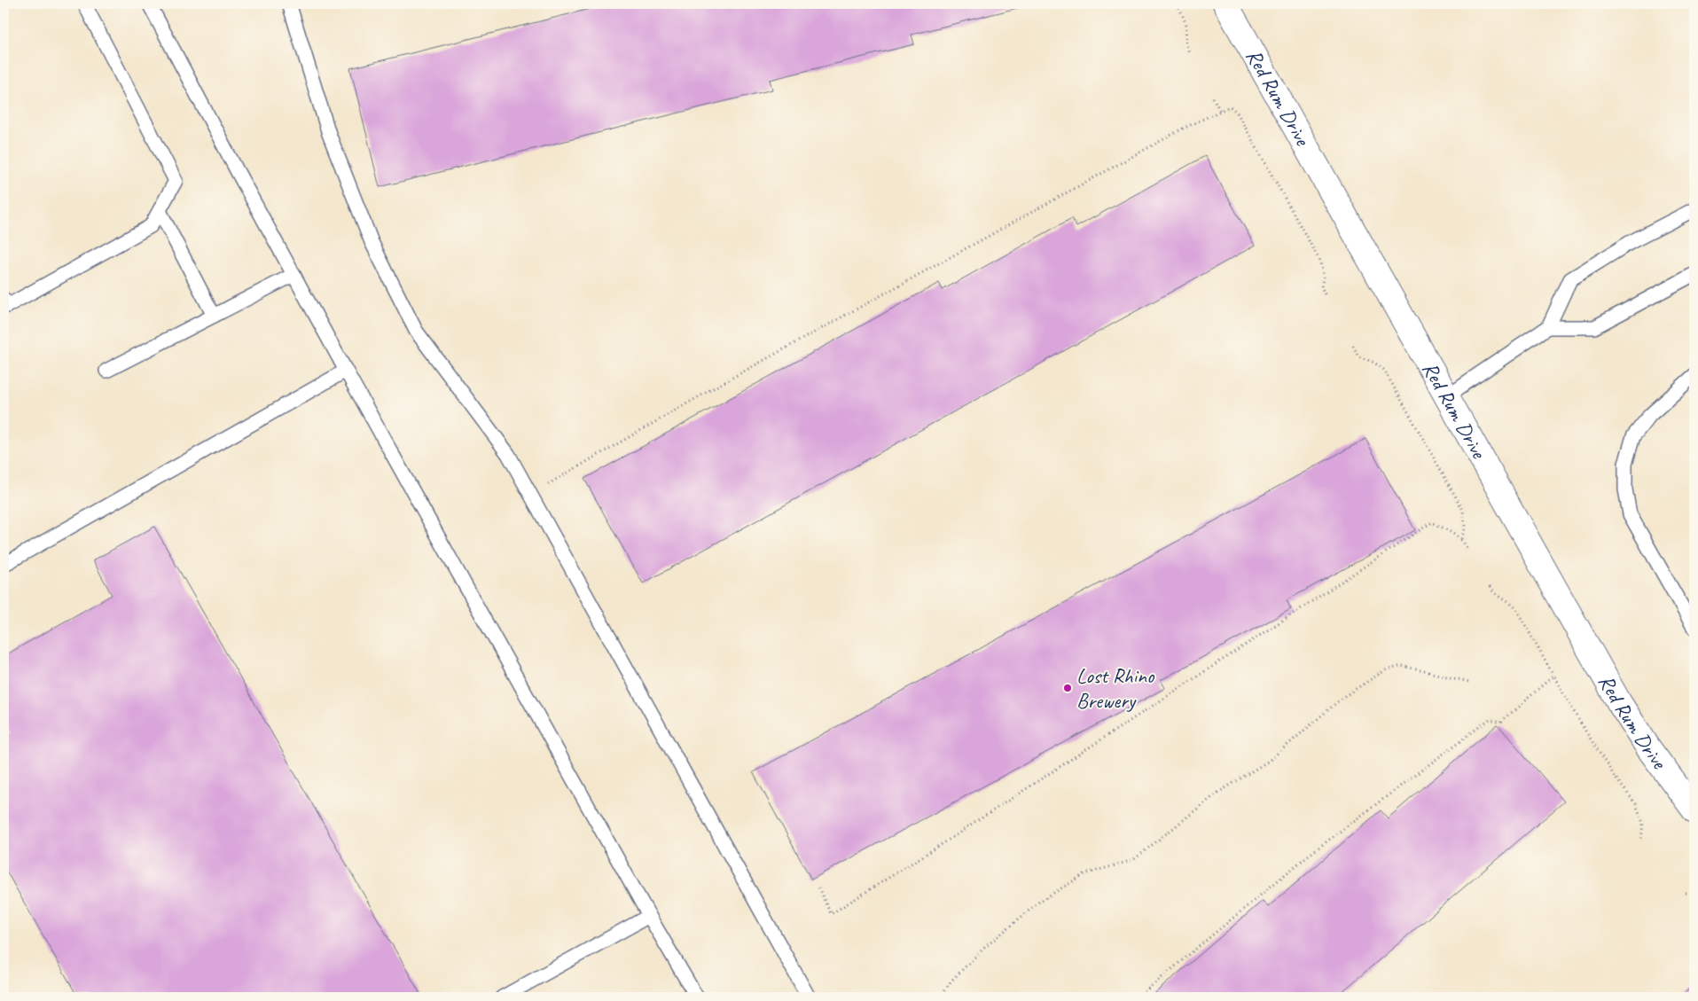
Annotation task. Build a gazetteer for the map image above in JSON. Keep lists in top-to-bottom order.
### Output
{
  "streets": {
    "street": ["Red Rum Drive"]
  },
  "places": ["Lost Rhino Brewery"]
}
